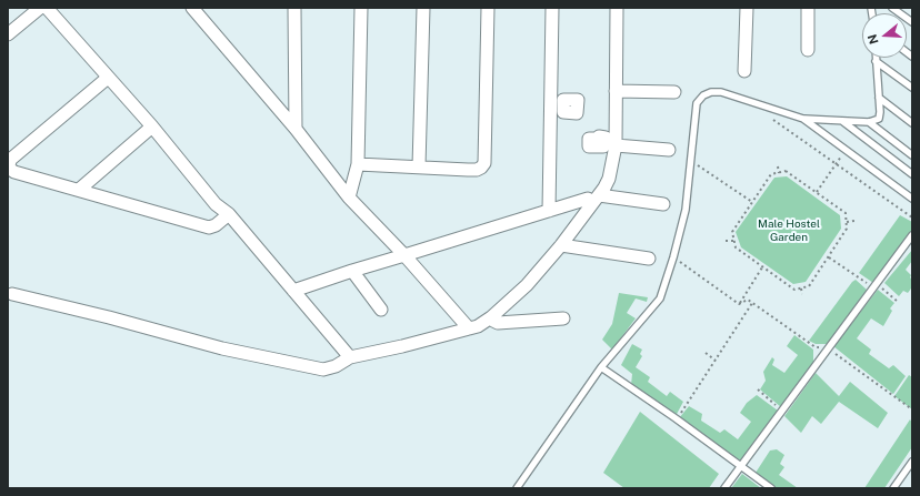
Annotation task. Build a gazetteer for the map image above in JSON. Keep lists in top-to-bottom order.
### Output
{
  "parks": ["Male Hostel Garden"],
  "north": "left"
}
